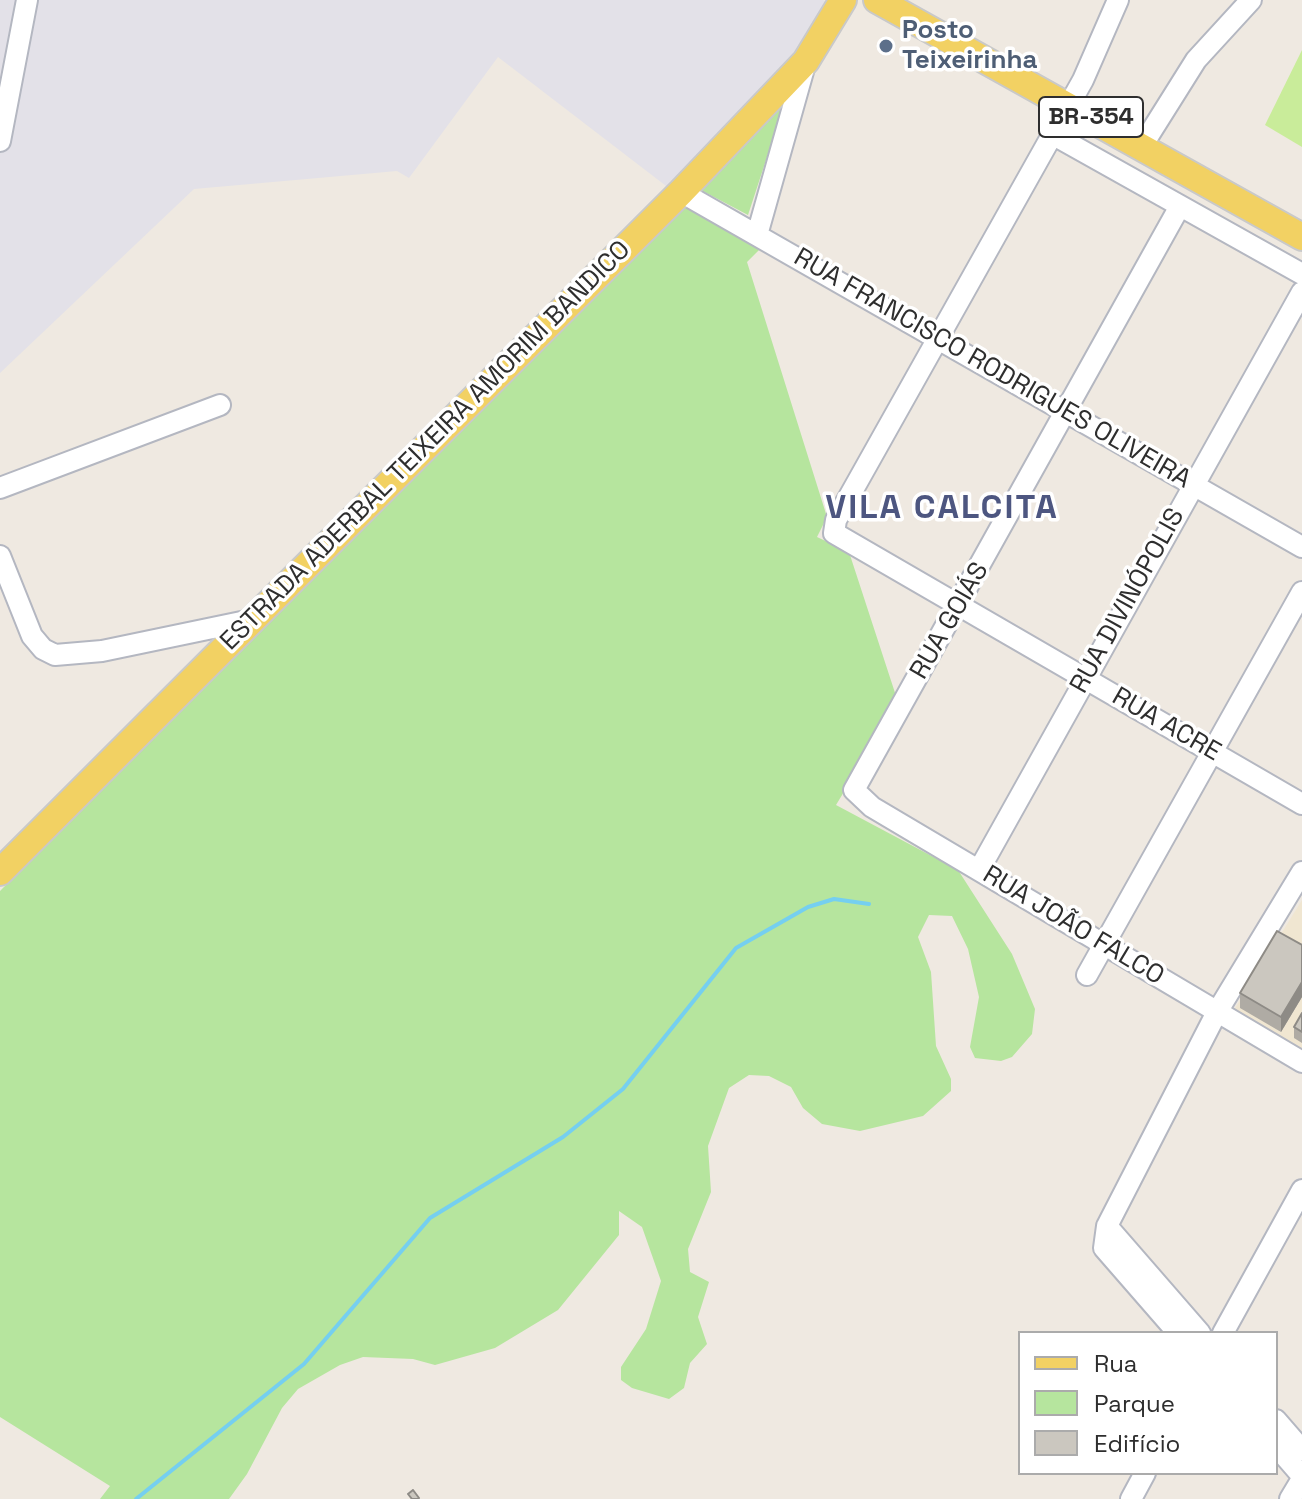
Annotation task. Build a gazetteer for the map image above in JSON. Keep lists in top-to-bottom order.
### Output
{
  "streets": {
    "main road": ["BR-354", "ESTRADA ADERBAL TEIXEIRA AMORIM BANDICO"],
    "street": [
      "RUA FRANCISCO RODRIGUES OLIVEIRA",
      "RUA DIVINÓPOLIS",
      "RUA GOIÁS",
      "RUA ACRE",
      "RUA JOÃO FALCO"
    ]
  },
  "crossings": [
    ["RUA FRANCISCO RODRIGUES OLIVEIRA", "ESTRADA ADERBAL TEIXEIRA AMORIM BANDICO"],
    ["RUA FRANCISCO RODRIGUES OLIVEIRA", "RUA DIVINÓPOLIS"],
    ["RUA FRANCISCO RODRIGUES OLIVEIRA", "RUA GOIÁS"],
    ["RUA FRANCISCO RODRIGUES OLIVEIRA", "RUA ACRE"],
    ["RUA DIVINÓPOLIS", "RUA ACRE"],
    ["RUA DIVINÓPOLIS", "RUA JOÃO FALCO"],
    ["RUA GOIÁS", "RUA ACRE"],
    ["RUA GOIÁS", "RUA JOÃO FALCO"]
  ],
  "districts": ["VILA CALCITA"],
  "places": ["Posto Teixeirinha"],
  "legend": ["Rua", "Parque", "Edifício"]
}
